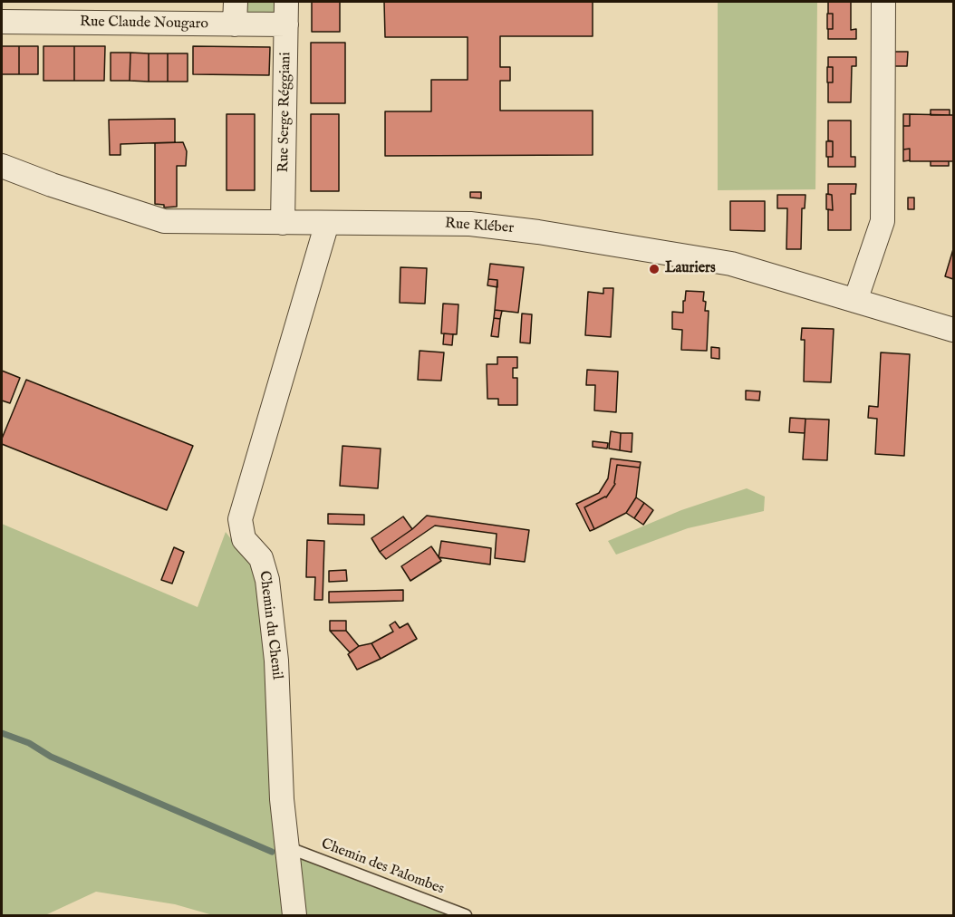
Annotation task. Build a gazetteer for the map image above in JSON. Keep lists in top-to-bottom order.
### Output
{
  "streets": {
    "street": [
      "Rue Claude Nougaro",
      "Rue Serge Réggiani",
      "Rue Kléber",
      "Chemin du Chenil"
    ],
    "lane": ["Chemin des Palombes"]
  },
  "crossings": [
    ["Rue Claude Nougaro", "Rue Serge Réggiani"],
    ["Rue Serge Réggiani", "Rue Kléber"],
    ["Rue Kléber", "Chemin du Chenil"],
    ["Chemin du Chenil", "Chemin des Palombes"]
  ],
  "places": ["Lauriers"]
}
